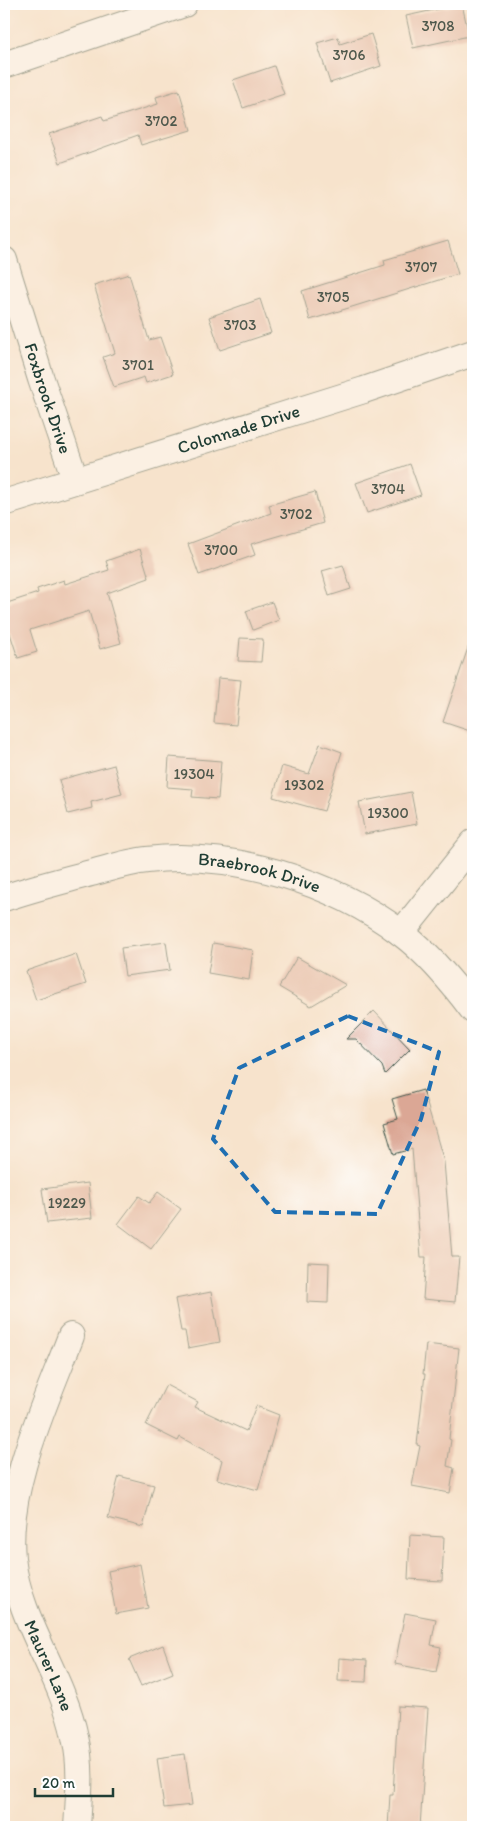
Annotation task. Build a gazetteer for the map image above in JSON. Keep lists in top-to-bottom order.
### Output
{
  "streets": {
    "street": [
      "Foxbrook Drive",
      "Colonnade Drive",
      "Braebrook Drive",
      "Maurer Lane"
    ]
  },
  "crossings": [
    ["Foxbrook Drive", "Colonnade Drive"]
  ],
  "house_numbers": [
    "3708",
    "3706",
    "3702",
    "3707",
    "3705",
    "3703",
    "3701",
    "3704",
    "3702",
    "3700",
    "19304",
    "19302",
    "19300",
    "19229"
  ],
  "scale_bar": "20 m"
}
